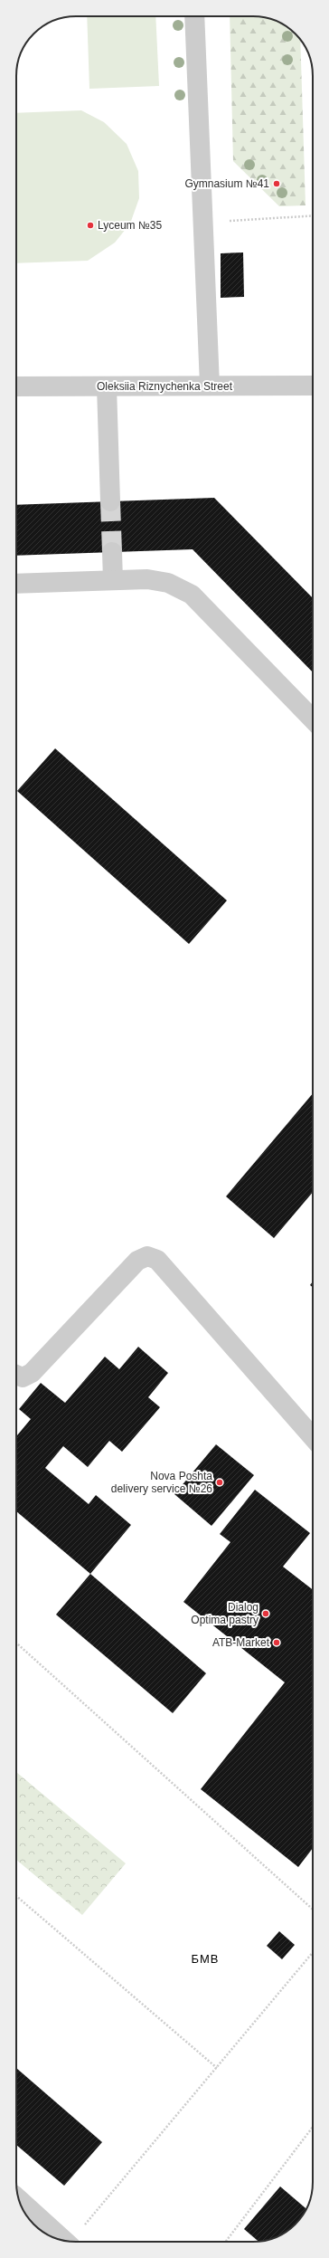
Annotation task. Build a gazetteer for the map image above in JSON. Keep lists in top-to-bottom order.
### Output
{
  "streets": {
    "street": ["Oleksiia Riznychenka Street"]
  },
  "districts": ["БМВ"],
  "places": [
    "Gymnasium №41",
    "Lyceum №35",
    "Nova Poshta delivery service №26",
    "Dialog Optima pastry",
    "ATB-Market"
  ]
}
